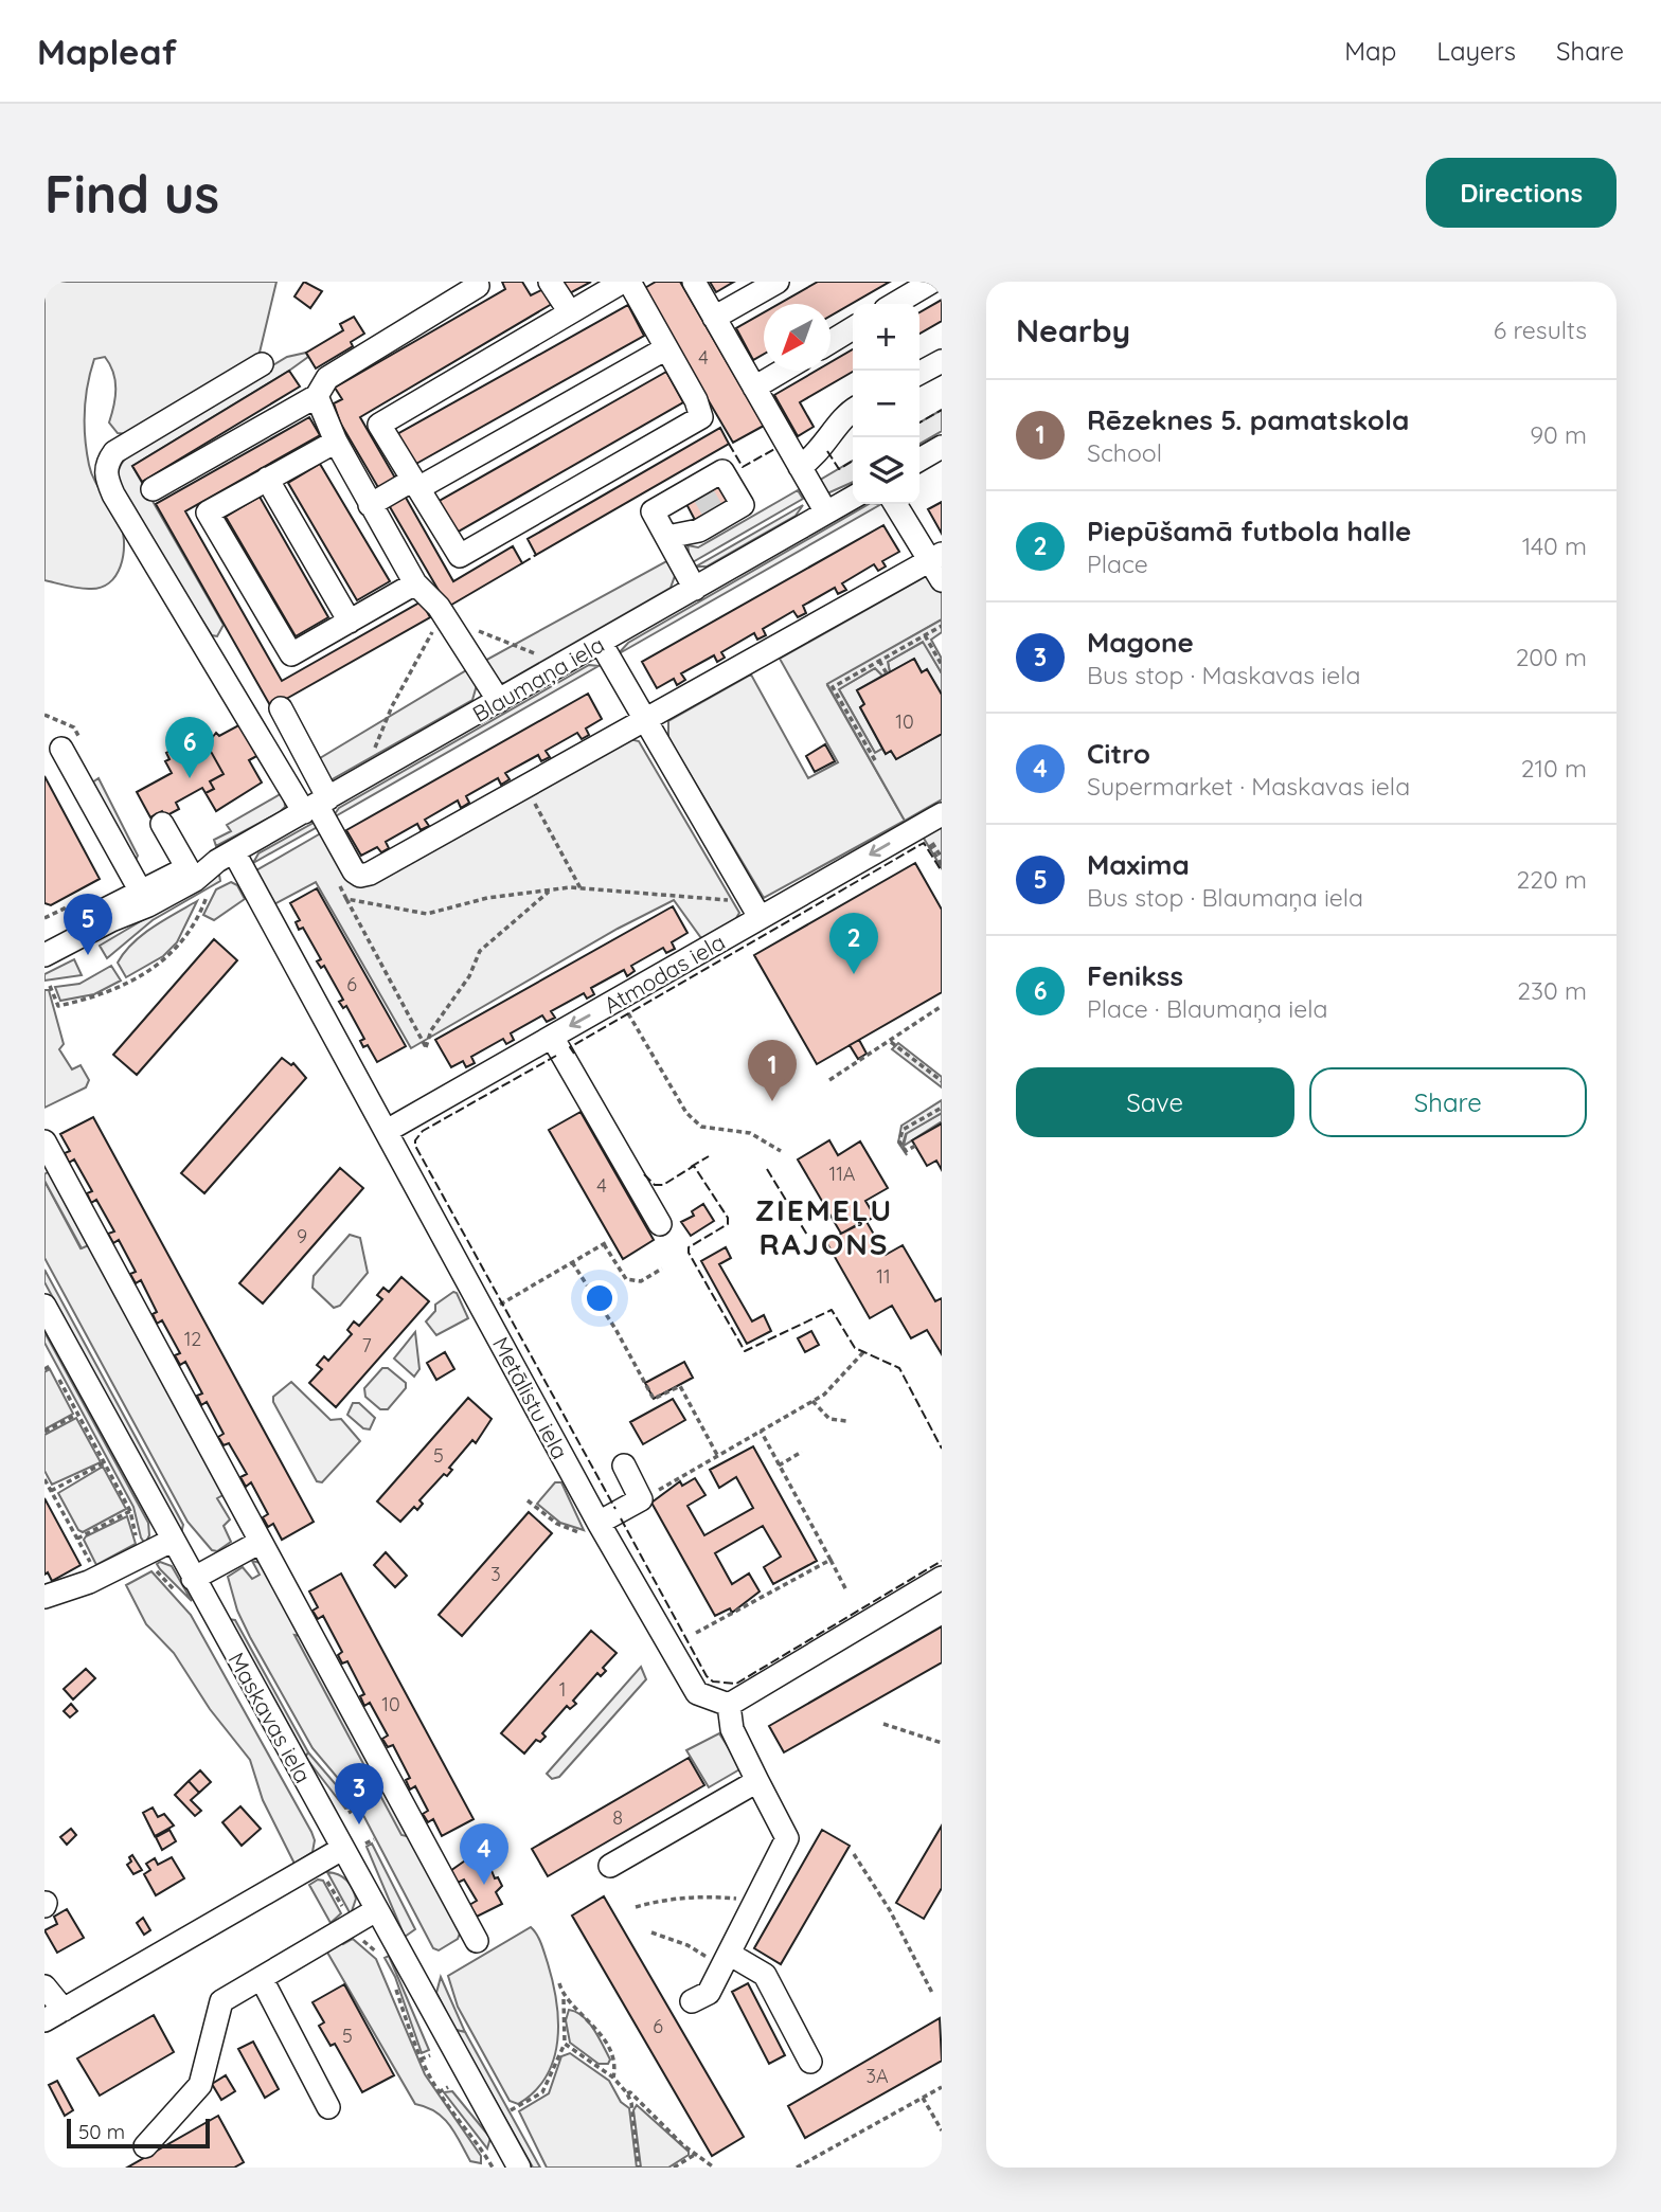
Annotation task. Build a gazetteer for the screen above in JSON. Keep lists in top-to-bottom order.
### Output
{
  "streets": {
    "street": [
      "Blaumaņa iela",
      "Atmodas iela",
      "Metālistu iela",
      "Maskavas iela"
    ]
  },
  "crossings": [
    ["Blaumaņa iela", "Metālistu iela"],
    ["Atmodas iela", "Metālistu iela"]
  ],
  "one_way": ["Atmodas iela"],
  "districts": ["ZIEMEĻU RAJONS"],
  "house_numbers": [
    "4",
    "10",
    "6",
    "11A",
    "4",
    "9",
    "11",
    "12",
    "7",
    "5",
    "3",
    "1",
    "10",
    "8",
    "6",
    "5",
    "3A"
  ],
  "scale_bar": "50 m",
  "north": "bottom left",
  "page": {
    "header": "Mapleaf",
    "nav": ["Map", "Layers", "Share"],
    "buttons": [
      "Directions",
      ["Save", "Share"]
    ],
    "title": "Find us",
    "heading": ["Nearby", "6 results"],
    "map_buttons": ["+", "−"],
    "list": [
      {
        "mark": "1",
        "name": "Rēzeknes 5. pamatskola",
        "note": "School",
        "value": "90 m"
      },
      {
        "mark": "2",
        "name": "Piepūšamā futbola halle",
        "note": "Place",
        "value": "140 m"
      },
      {
        "mark": "3",
        "name": "Magone",
        "note": "Bus stop · Maskavas iela",
        "value": "200 m"
      },
      {
        "mark": "4",
        "name": "Citro",
        "note": "Supermarket · Maskavas iela",
        "value": "210 m"
      },
      {
        "mark": "5",
        "name": "Maxima",
        "note": "Bus stop · Blaumaņa iela",
        "value": "220 m"
      },
      {
        "mark": "6",
        "name": "Fenikss",
        "note": "Place · Blaumaņa iela",
        "value": "230 m"
      }
    ],
    "pins": [
      "6",
      "5",
      "2",
      "1",
      "3",
      "4"
    ],
    "scale": "50 m"
  }
}
